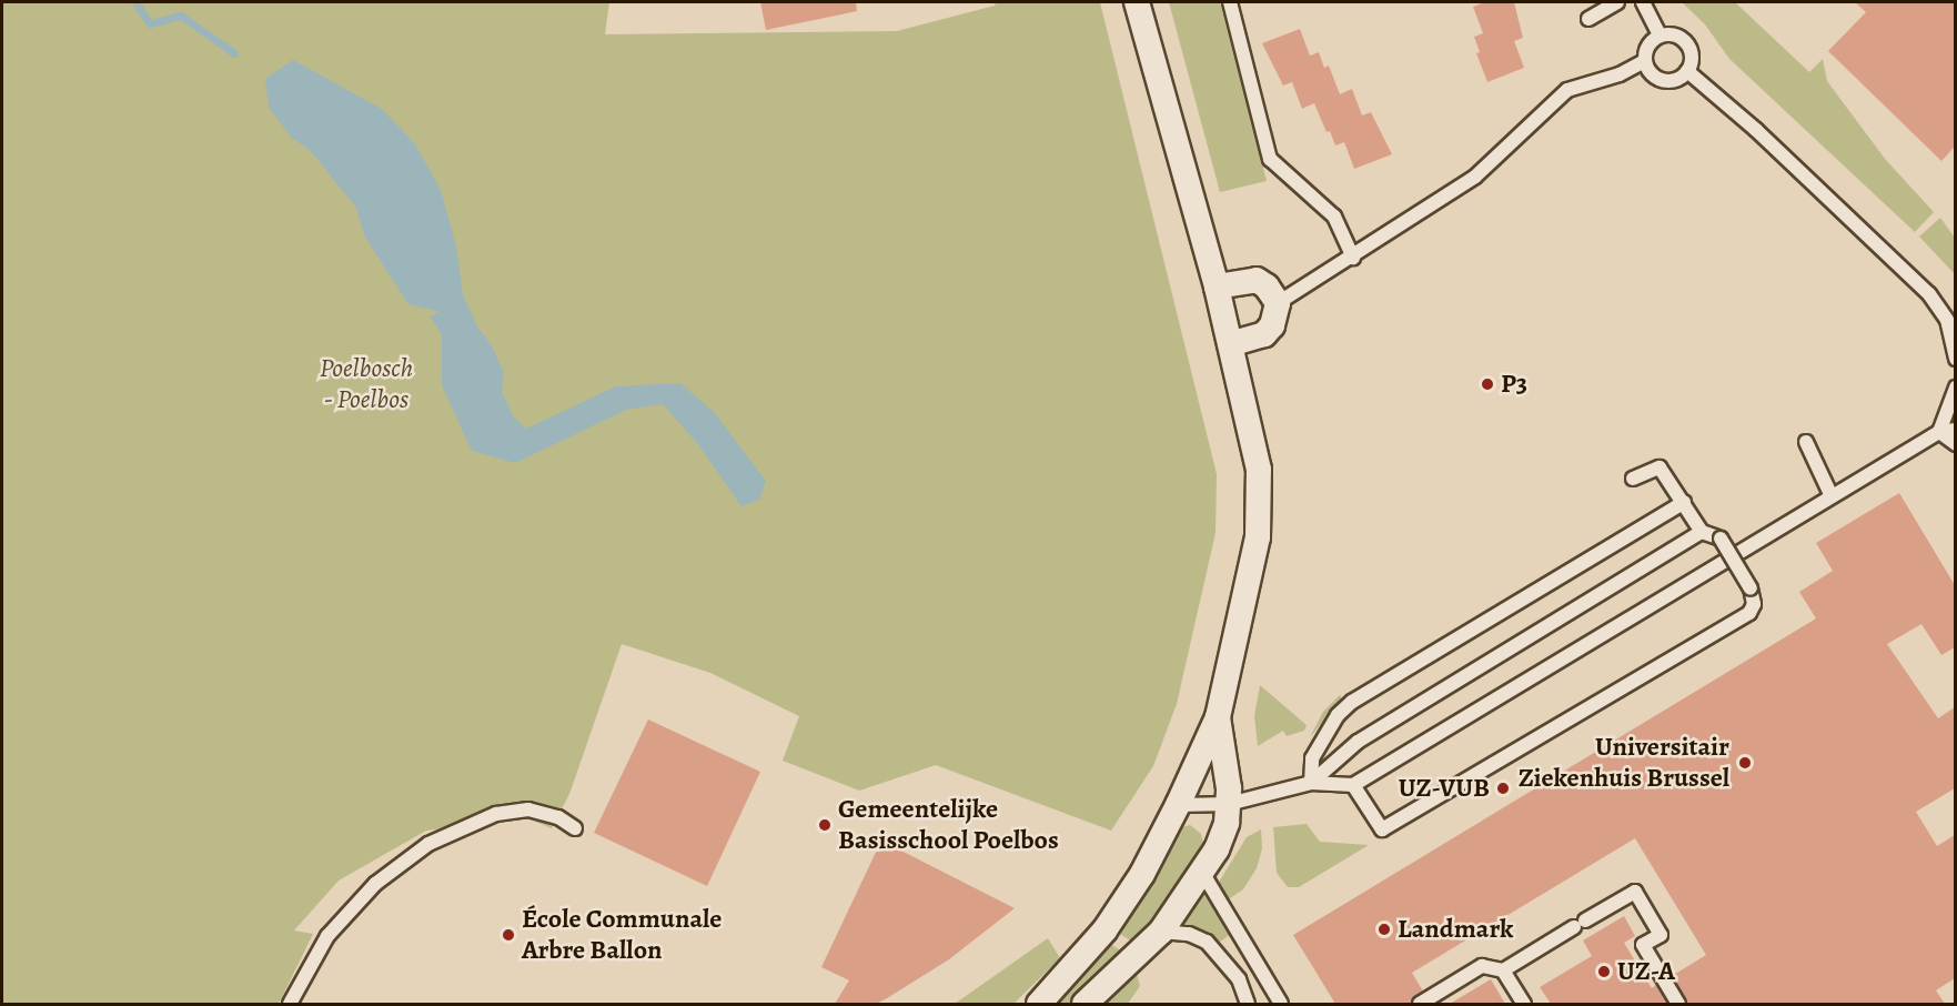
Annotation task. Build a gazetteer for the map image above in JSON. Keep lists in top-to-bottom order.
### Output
{
  "parks": ["Poelbosch - Poelbos"],
  "places": [
    "P3",
    "Universitair Ziekenhuis Brussel",
    "UZ-VUB",
    "Gemeentelijke Basisschool Poelbos",
    "Landmark",
    "École Communale Arbre Ballon",
    "UZ-A"
  ]
}
